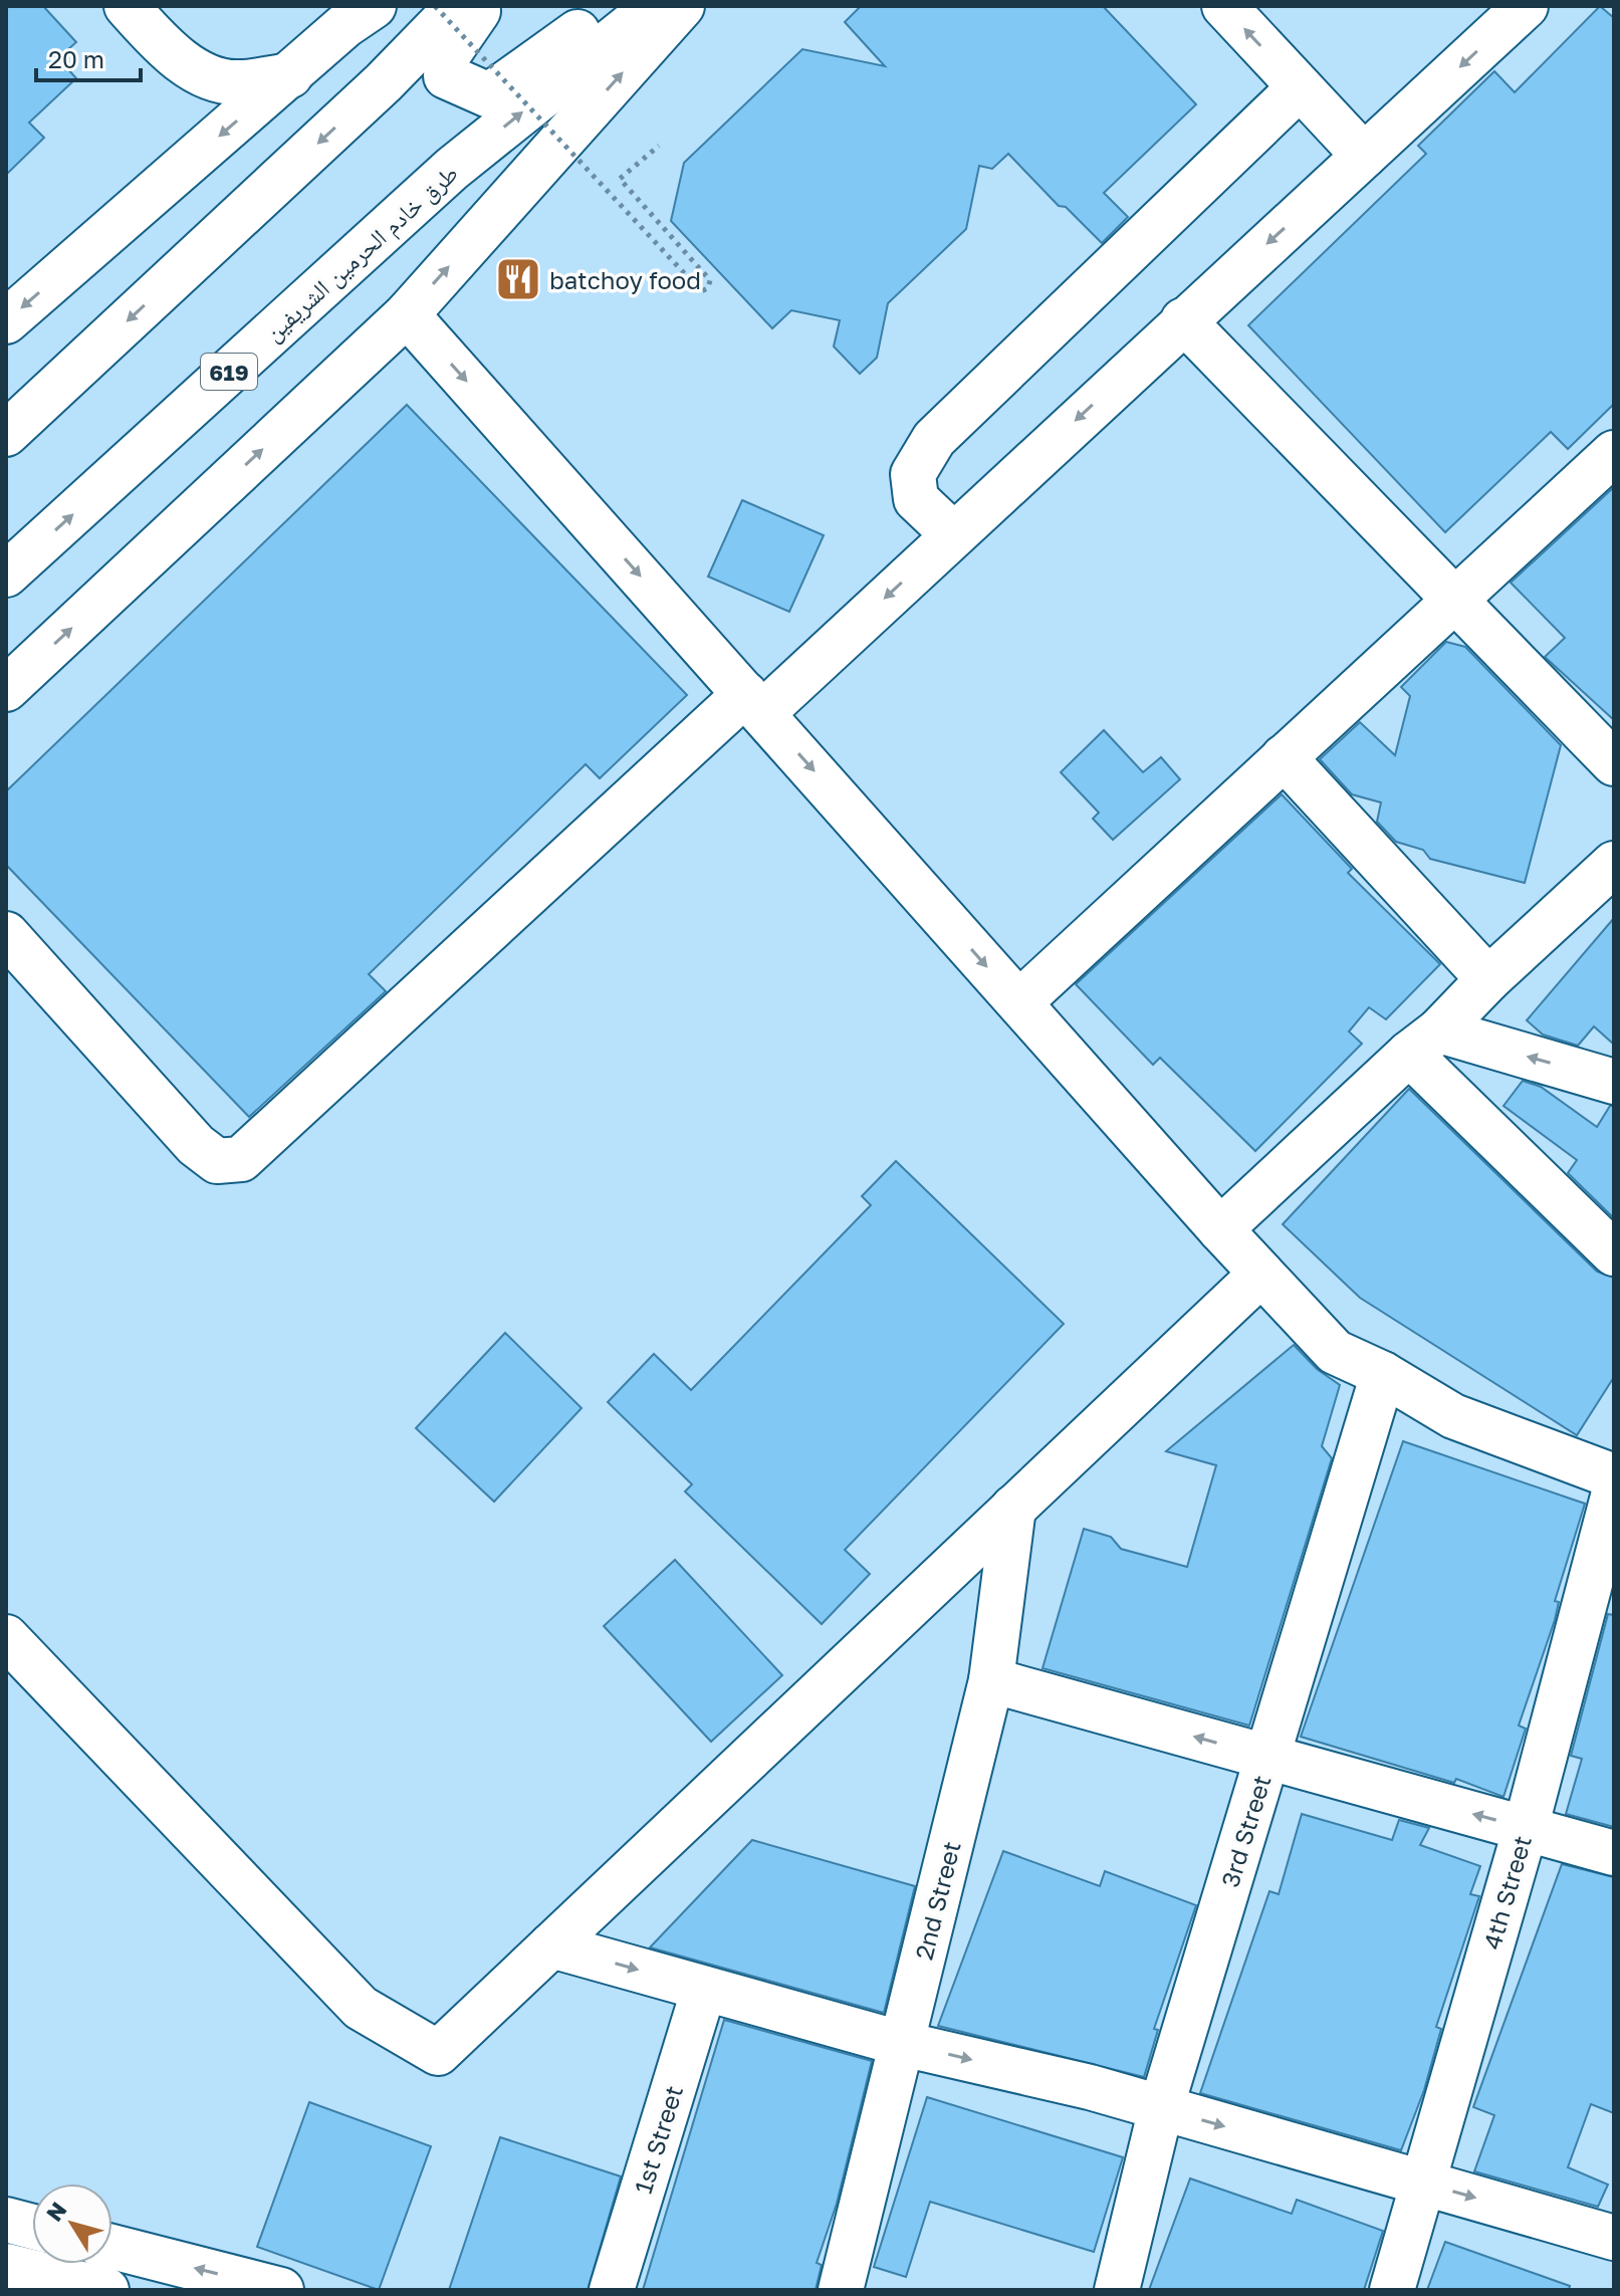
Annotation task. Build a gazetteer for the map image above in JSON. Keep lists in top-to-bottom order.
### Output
{
  "streets": {
    "main road": [
      "طرق خادم الحرمين الشريفين",
      "619",
      "3rd Street",
      "4th Street",
      "2nd Street",
      "1st Street"
    ]
  },
  "places": {
    "restaurant": ["batchoy food"]
  },
  "scale_bar": "20 m",
  "north": "top left"
}
